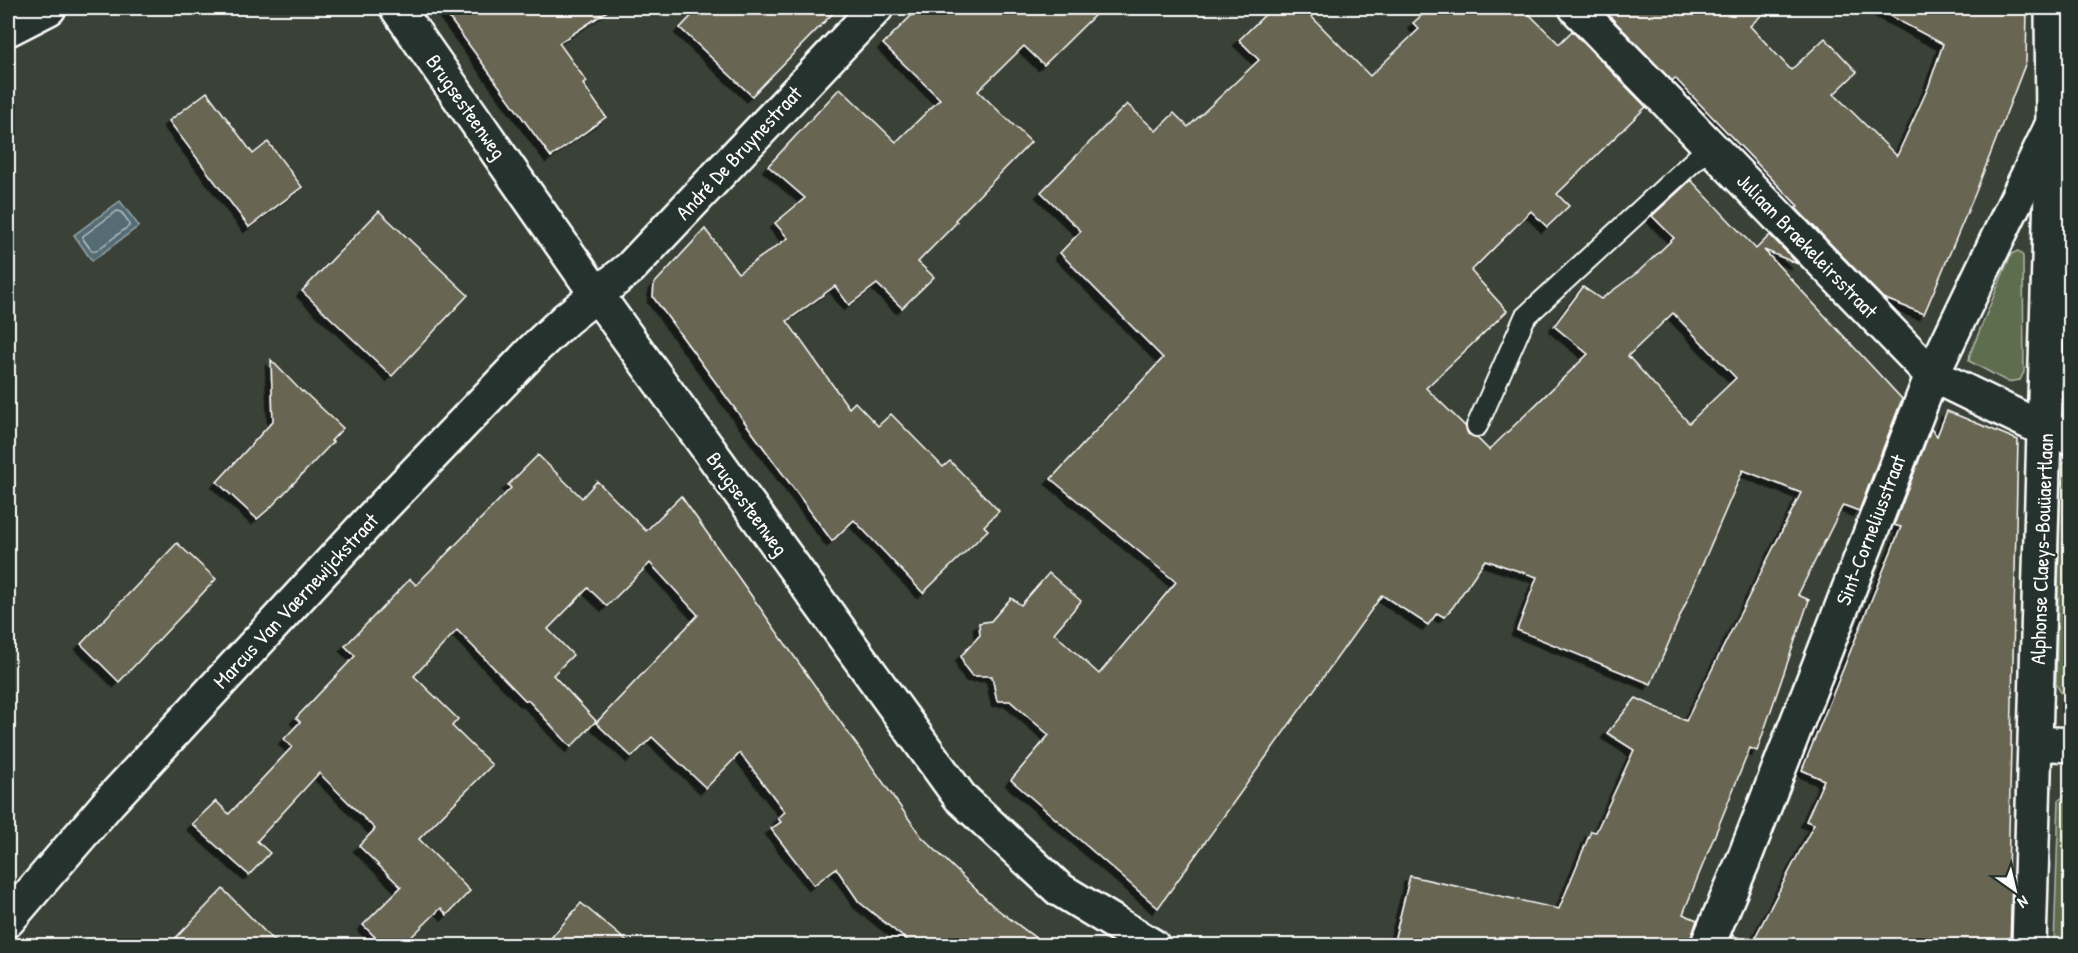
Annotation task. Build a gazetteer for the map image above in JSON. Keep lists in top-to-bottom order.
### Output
{
  "streets": {
    "street": [
      "Brugsesteenweg",
      "André De Bruynestraat",
      "Juliaan Braekeleirsstraat",
      "Sint-Corneliusstraat",
      "Alphonse Claeys-Bouüaertlaan",
      "Marcus Van Vaernewijckstraat"
    ]
  },
  "crossings": [
    ["Brugsesteenweg", "André De Bruynestraat"],
    ["Brugsesteenweg", "Marcus Van Vaernewijckstraat"],
    ["André De Bruynestraat", "Marcus Van Vaernewijckstraat"],
    ["Juliaan Braekeleirsstraat", "Sint-Corneliusstraat"],
    ["Juliaan Braekeleirsstraat", "Alphonse Claeys-Bouüaertlaan"],
    ["Sint-Corneliusstraat", "Alphonse Claeys-Bouüaertlaan"]
  ],
  "north": "bottom right"
}
